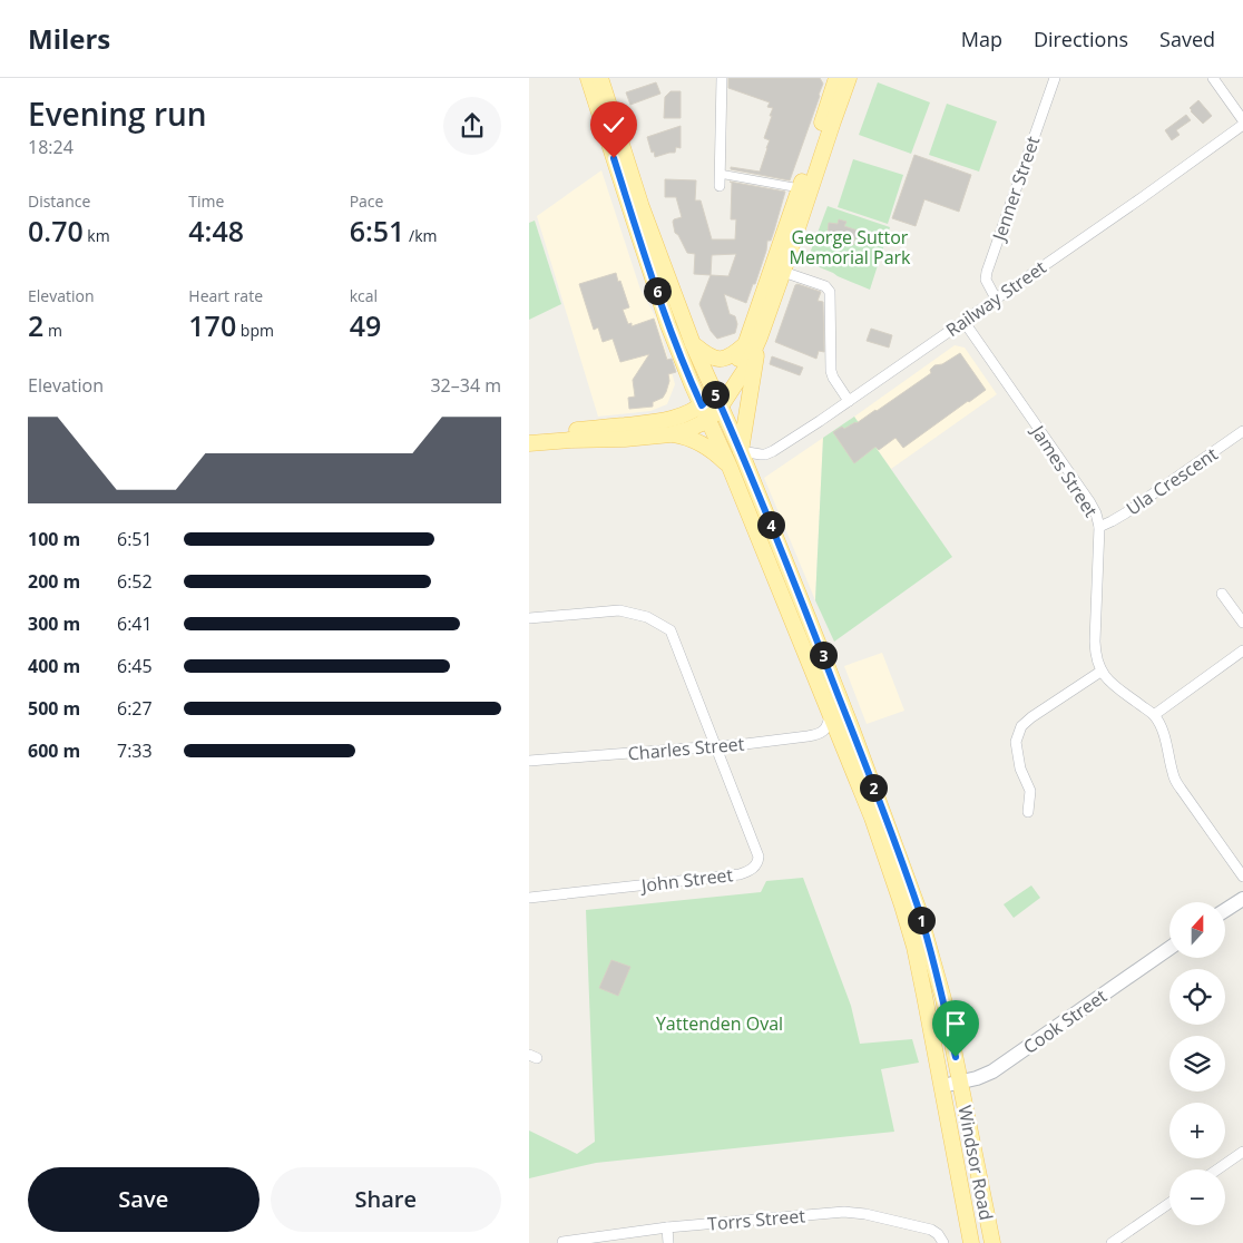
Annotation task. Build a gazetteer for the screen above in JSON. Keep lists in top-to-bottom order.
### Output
{
  "streets": {
    "main road": ["Cook Street", "Windsor Road"],
    "street": [
      "Jenner Street",
      "Railway Street",
      "James Street",
      "Ula Crescent",
      "Charles Street",
      "John Street",
      "Torrs Street"
    ]
  },
  "crossings": [
    ["Jenner Street", "Railway Street"],
    ["Railway Street", "James Street"],
    ["Railway Street", "Windsor Road"],
    ["James Street", "Ula Crescent"],
    ["Charles Street", "John Street"],
    ["Charles Street", "Windsor Road"],
    ["Cook Street", "Windsor Road"]
  ],
  "parks": ["George Suttor Memorial Park", "Yattenden Oval"],
  "north": "top",
  "page": {
    "header": "Milers",
    "nav": ["Map", "Directions", "Saved"],
    "heading": ["Evening run", "18:24"],
    "stats": [
      ["Distance", "0.70 km"],
      ["Time", "4:48"],
      ["Pace", "6:51 /km"],
      ["Elevation", "2 m"],
      ["Heart rate", "170 bpm"],
      ["kcal", "49"]
    ],
    "pins": [
      "6",
      "5",
      "4",
      "3",
      "2",
      "1"
    ],
    "chart": ["Elevation", "32–34 m"],
    "list": [
      {
        "name": "100 m",
        "note": "6:51"
      },
      {
        "name": "200 m",
        "note": "6:52"
      },
      {
        "name": "300 m",
        "note": "6:41"
      },
      {
        "name": "400 m",
        "note": "6:45"
      },
      {
        "name": "500 m",
        "note": "6:27"
      },
      {
        "name": "600 m",
        "note": "7:33"
      }
    ],
    "map_buttons": ["+", "−"],
    "buttons": ["Save", "Share"]
  }
}
